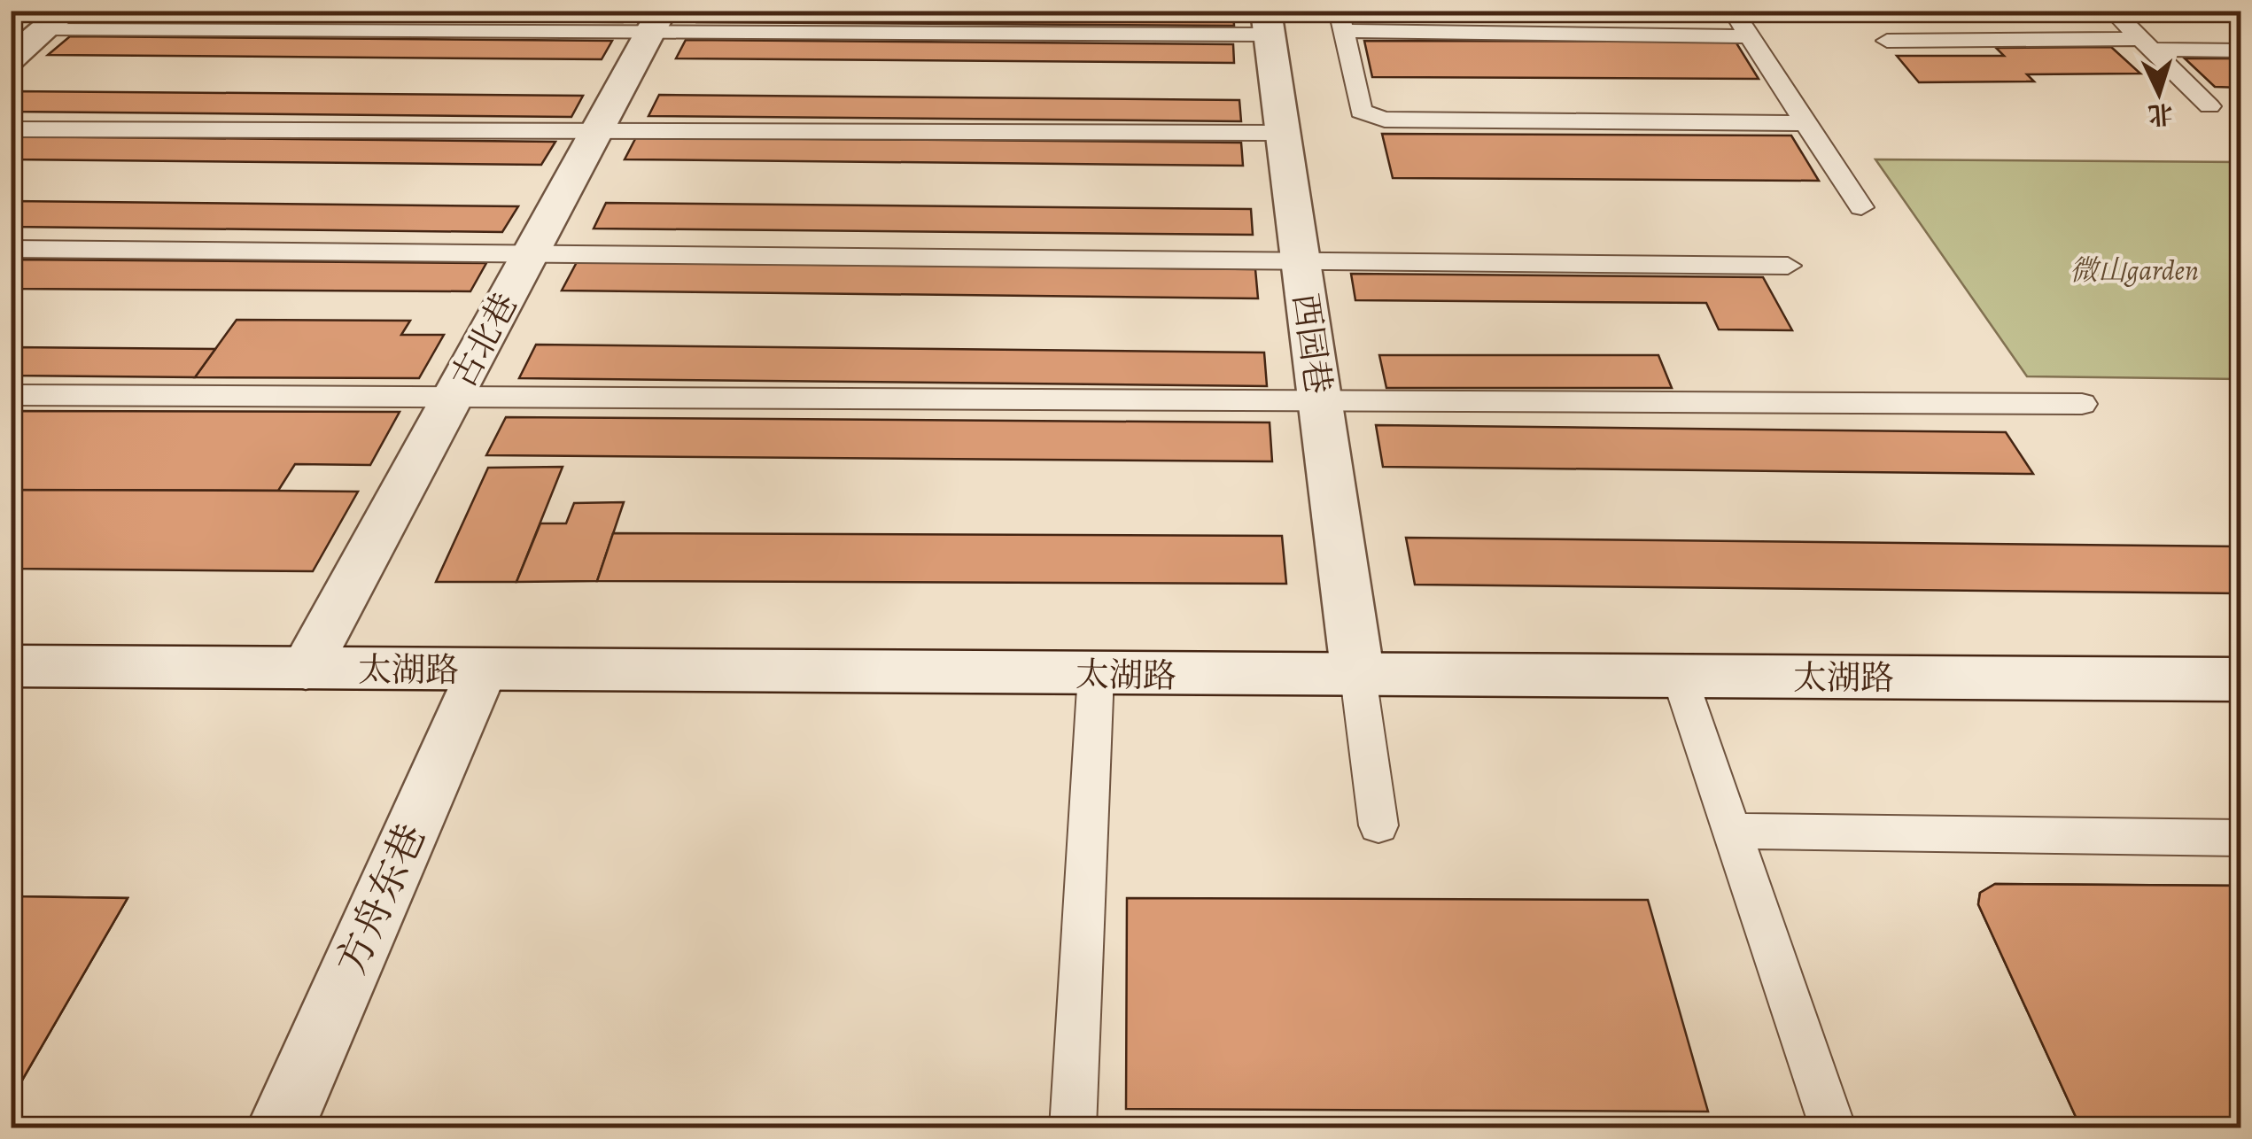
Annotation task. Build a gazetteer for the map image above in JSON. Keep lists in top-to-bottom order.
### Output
{
  "streets": {
    "street": [
      "古北巷",
      "西园巷",
      "太湖路",
      "方舟东巷"
    ]
  },
  "crossings": [
    ["古北巷", "太湖路"],
    ["西园巷", "太湖路"],
    ["太湖路", "方舟东巷"]
  ],
  "parks": ["微山garden"],
  "north": "bottom"
}
